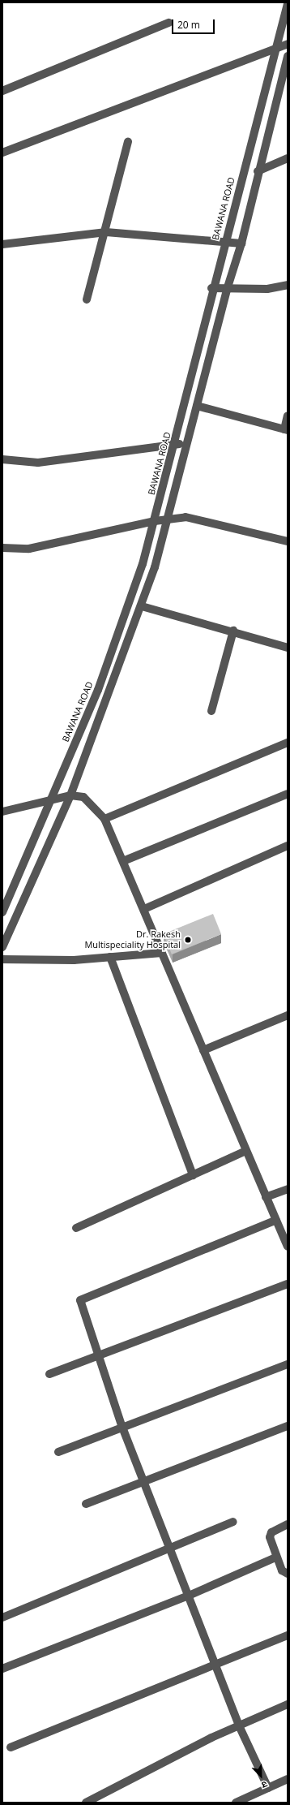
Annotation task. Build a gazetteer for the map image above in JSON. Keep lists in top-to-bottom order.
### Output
{
  "streets": {
    "street": ["BAWANA ROAD"]
  },
  "places": ["Dr. Rakesh Multispeciality Hospital"],
  "scale_bar": "20 m",
  "north": "bottom right"
}
